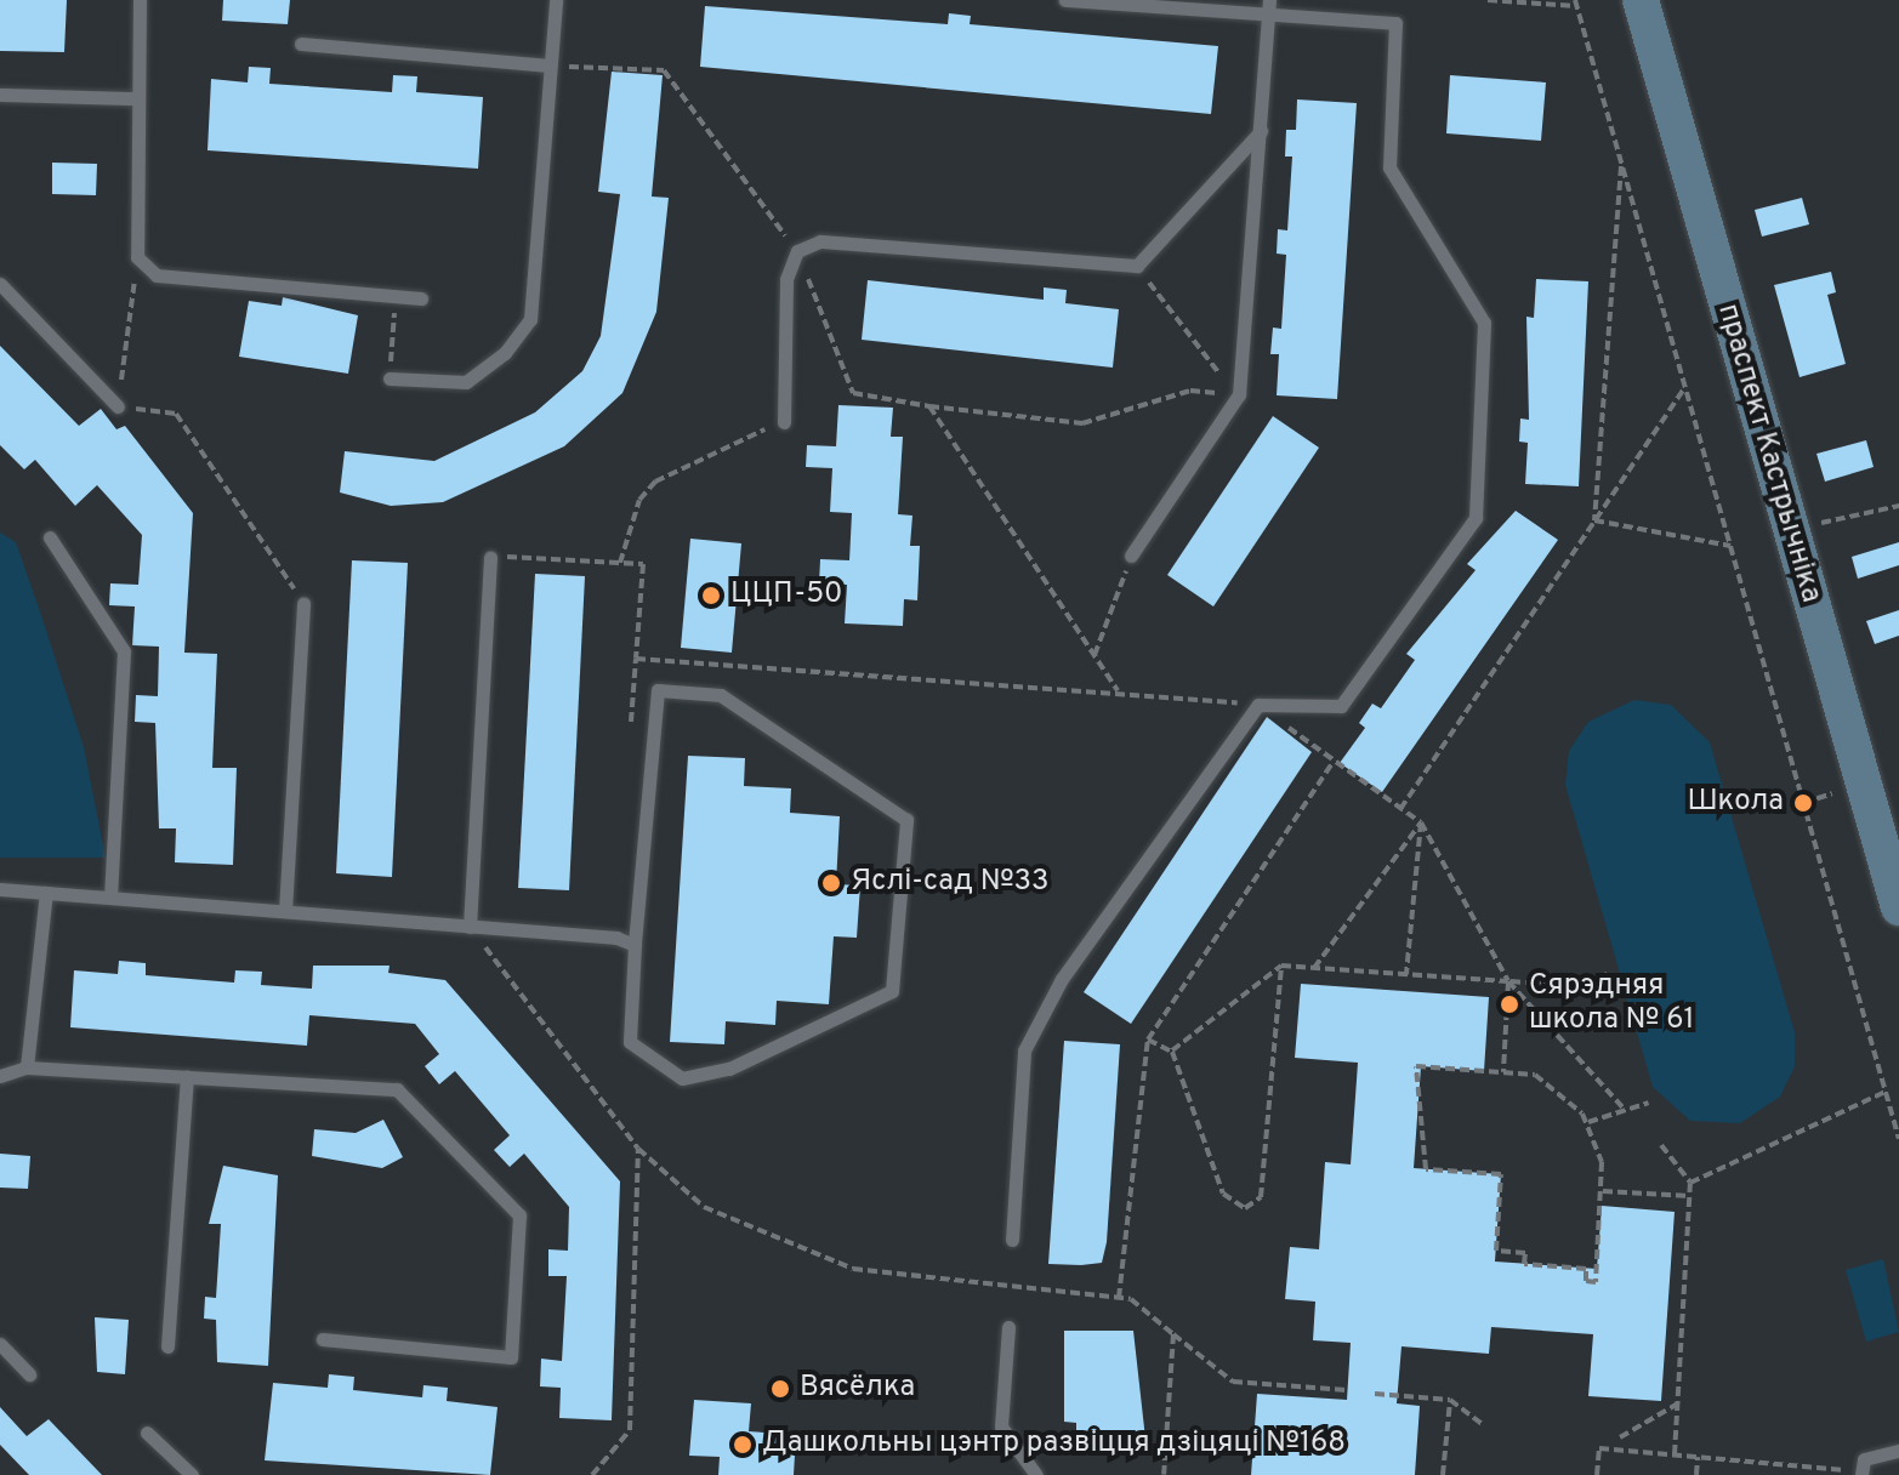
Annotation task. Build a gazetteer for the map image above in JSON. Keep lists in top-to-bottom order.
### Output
{
  "streets": {
    "main road": ["праспект Кастрычніка"]
  },
  "places": [
    "ЦЦП-50",
    "Школа",
    "Яслі-сад №33",
    "Сярэдняя школа № 61",
    "Вясёлка",
    "Дашкольны цэнтр развіцця дзіцяці №168"
  ]
}
